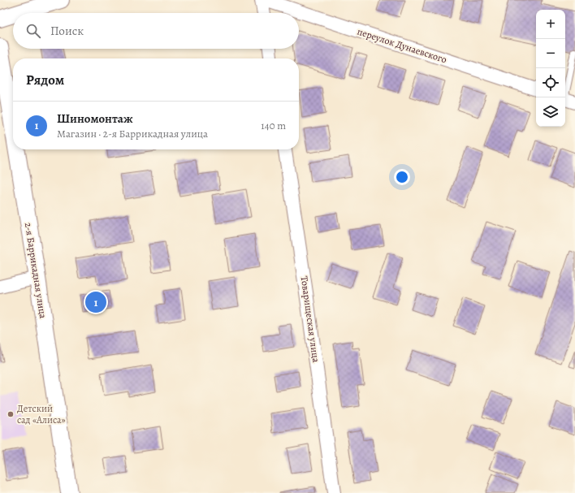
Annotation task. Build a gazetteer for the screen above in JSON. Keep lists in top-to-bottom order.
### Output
{
  "streets": {
    "street": ["переулок Дунаевского", "2-я Баррикадная улица", "Товарищеская улица"]
  },
  "places": ["Детский сад «Алиса»"],
  "page": {
    "map_buttons": ["+", "−"],
    "search": "Поиск",
    "heading": "Рядом",
    "list": [
      {
        "mark": "1",
        "name": "Шиномонтаж",
        "note": "Магазин · 2-я Баррикадная улица",
        "value": "140 m"
      }
    ],
    "pins": "1"
  }
}
